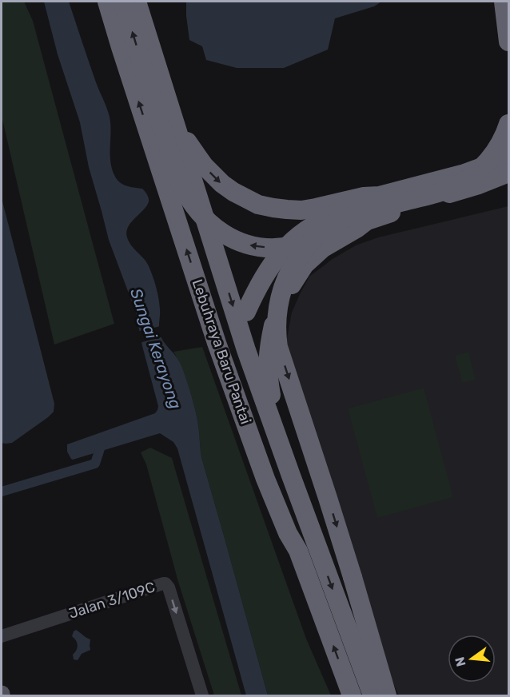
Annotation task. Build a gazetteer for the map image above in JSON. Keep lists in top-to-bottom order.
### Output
{
  "streets": {
    "highway": ["Lebuhraya Baru Pantai"],
    "street": ["Jalan 3/109C"]
  },
  "water": ["Sungai Kerayong"],
  "north": "left"
}
